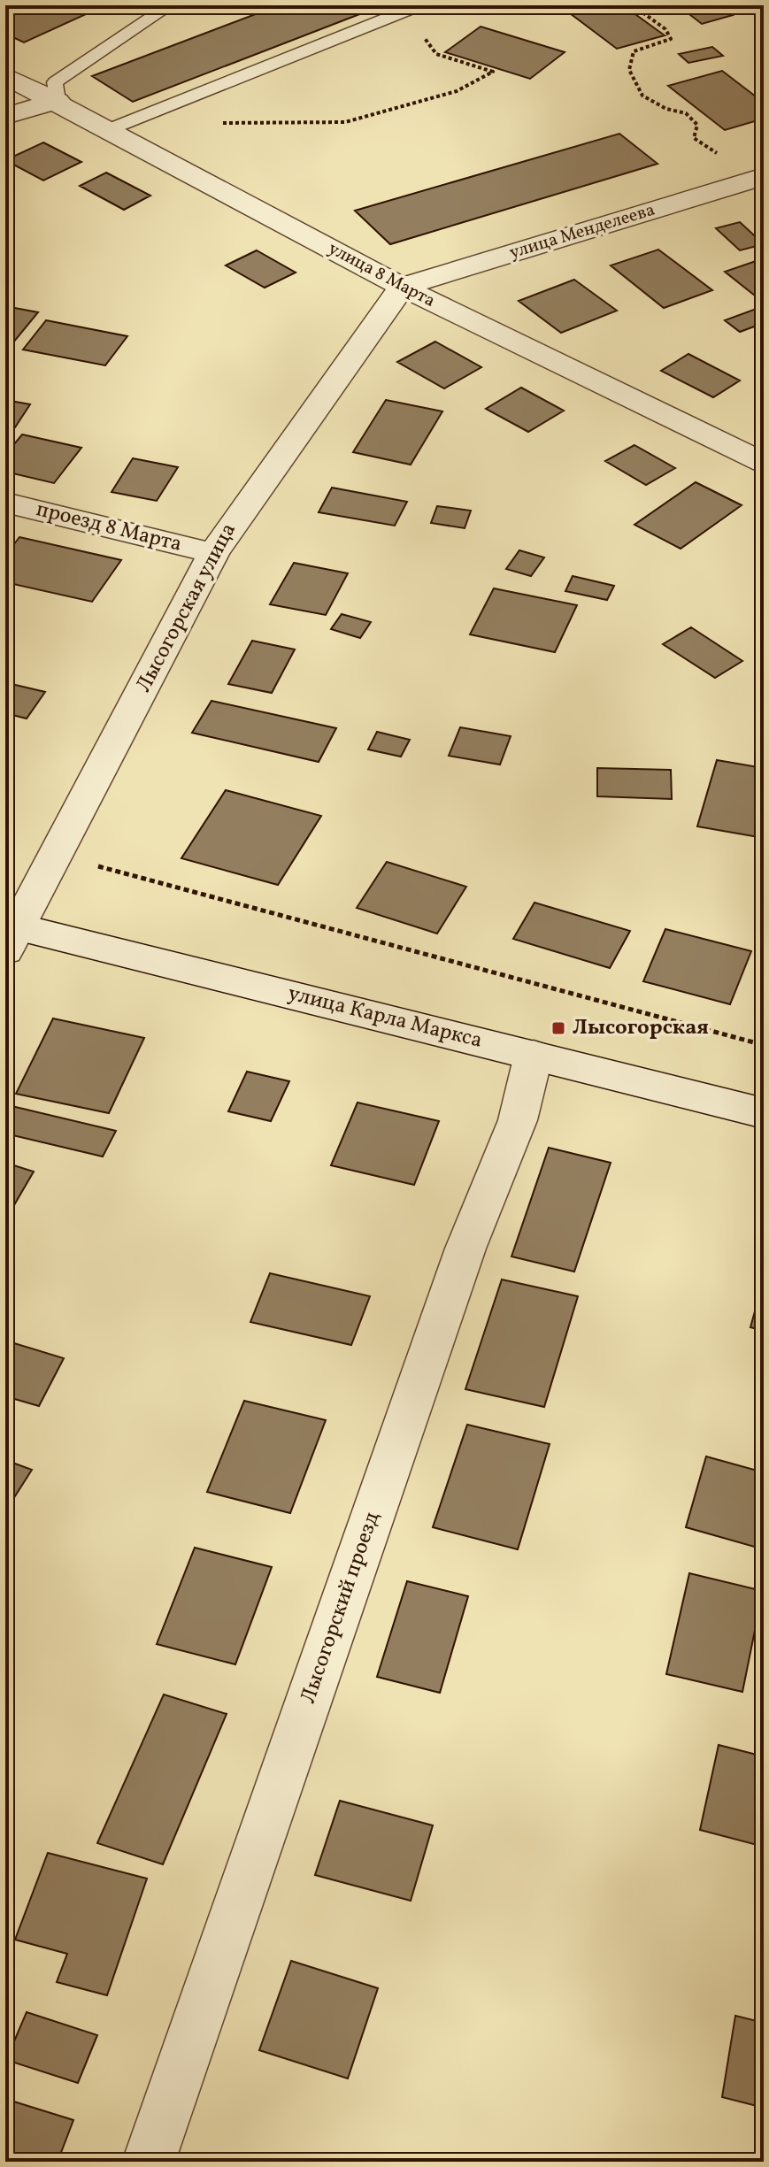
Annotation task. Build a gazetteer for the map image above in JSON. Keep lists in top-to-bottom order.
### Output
{
  "streets": {
    "street": [
      "улица Менделеева",
      "улица 8 Марта",
      "проезд 8 Марта",
      "Лысогорская улица",
      "улица Карла Маркса",
      "Лысогорский проезд"
    ]
  },
  "crossings": [
    ["улица Менделеева", "улица 8 Марта"],
    ["улица Менделеева", "Лысогорская улица"],
    ["улица 8 Марта", "Лысогорская улица"],
    ["проезд 8 Марта", "Лысогорская улица"],
    ["Лысогорская улица", "улица Карла Маркса"],
    ["улица Карла Маркса", "Лысогорский проезд"]
  ],
  "places": {
    "transit": ["Лысогорская"]
  }
}
